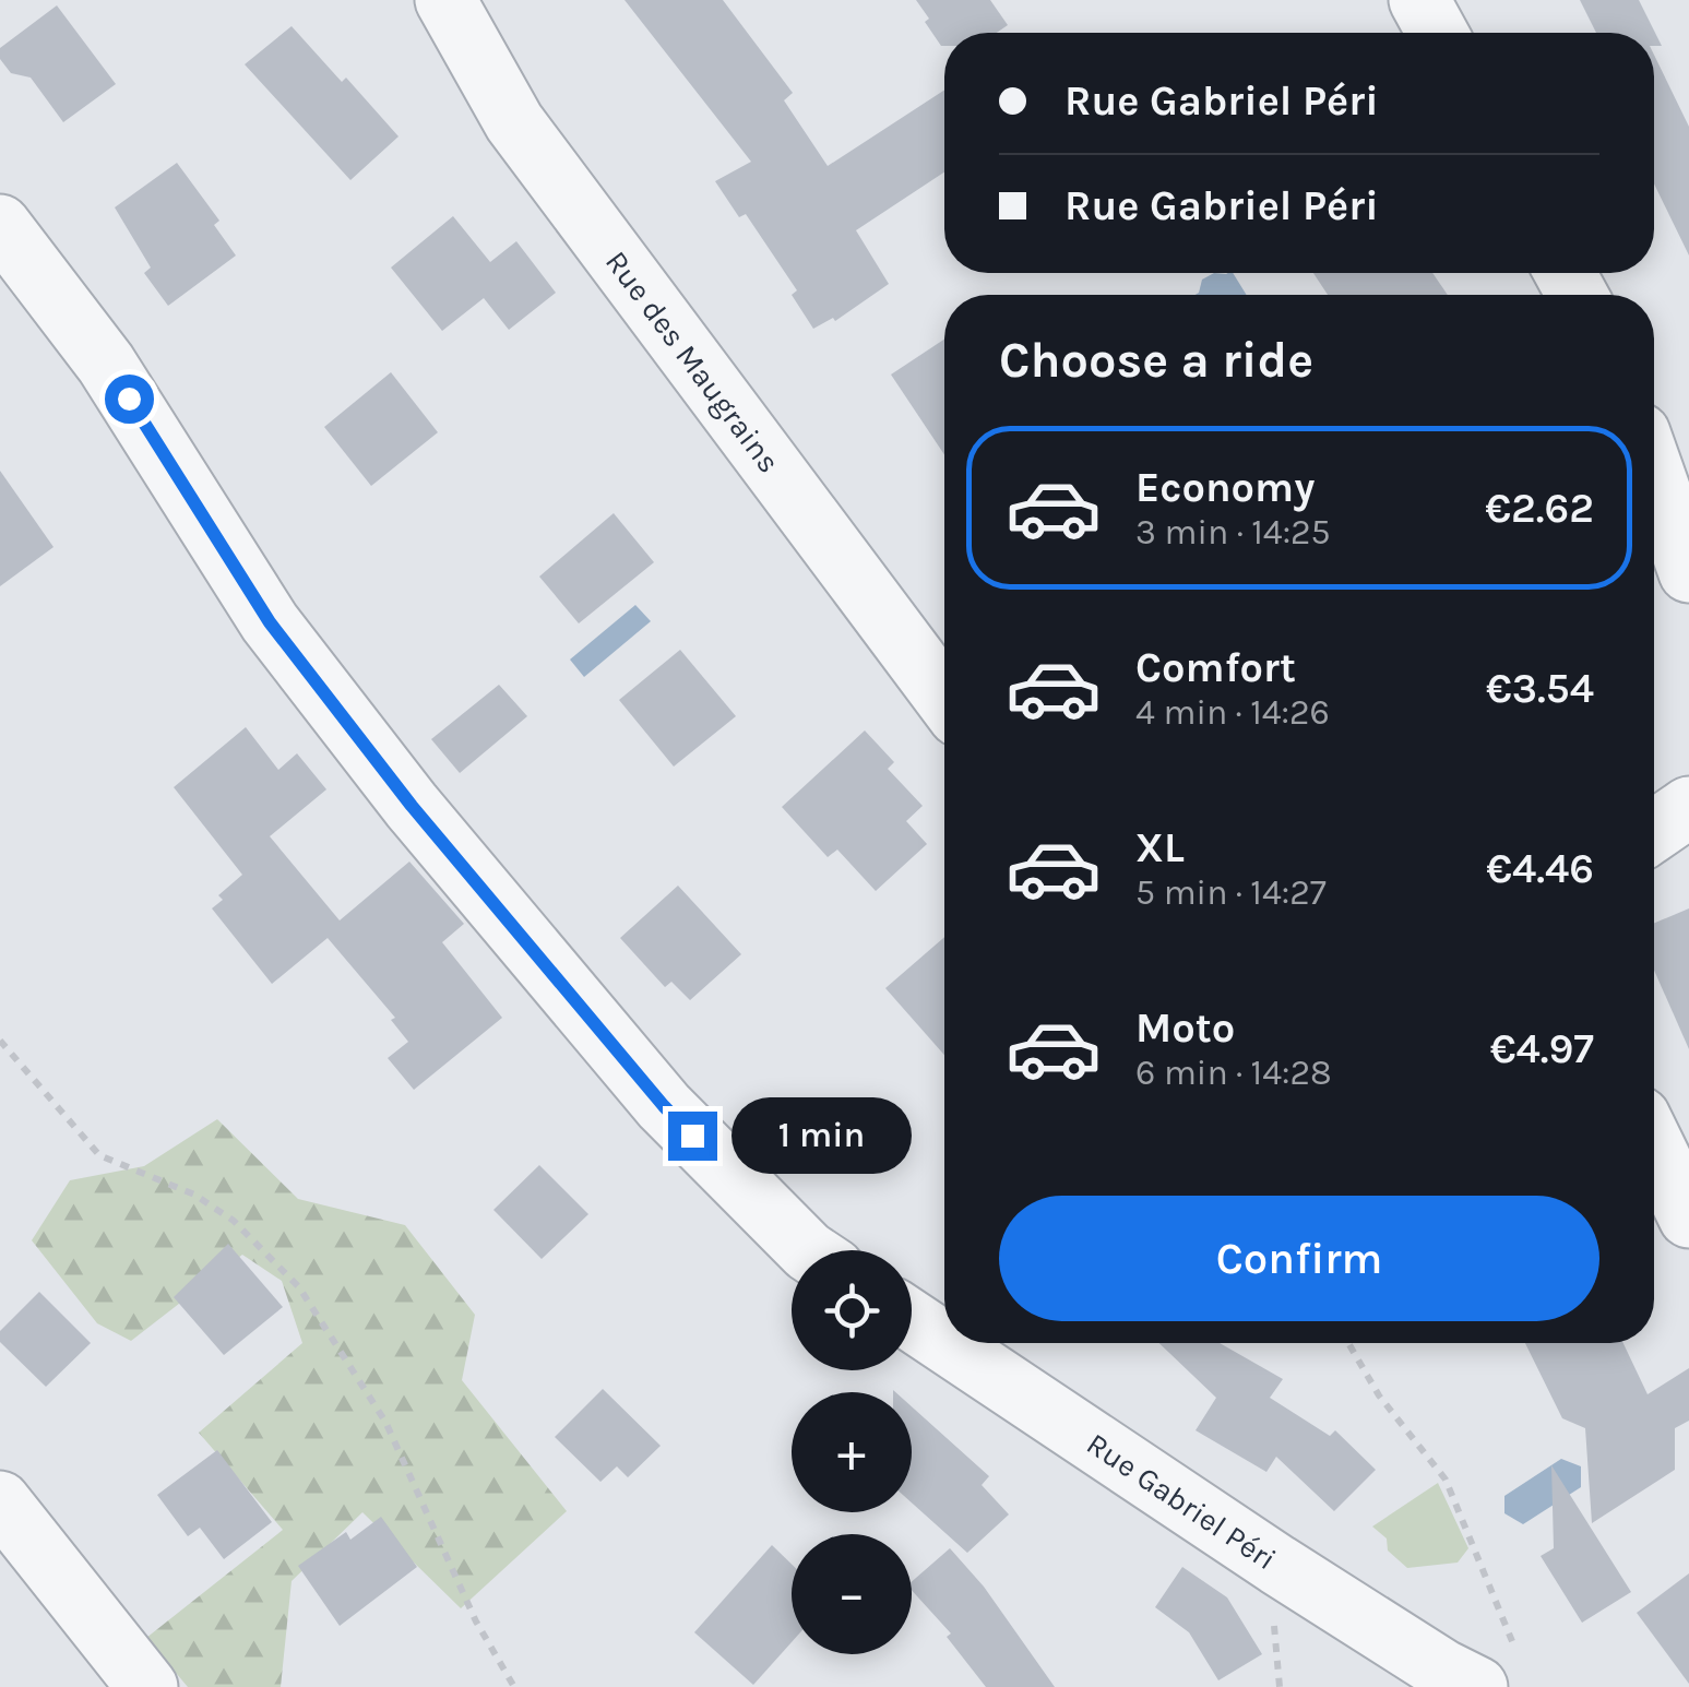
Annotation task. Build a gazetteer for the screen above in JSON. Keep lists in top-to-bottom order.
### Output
{
  "streets": {
    "street": ["Rue des Maugrains", "Rue Gabriel Péri"]
  },
  "page": {
    "banner": ["Rue Gabriel Péri", "Rue Gabriel Péri"],
    "heading": "Choose a ride",
    "list": [
      {
        "name": "Economy",
        "note": "3 min · 14:25",
        "value": "€2.62"
      },
      {
        "name": "Comfort",
        "note": "4 min · 14:26",
        "value": "€3.54"
      },
      {
        "name": "XL",
        "note": "5 min · 14:27",
        "value": "€4.46"
      },
      {
        "name": "Moto",
        "note": "6 min · 14:28",
        "value": "€4.97"
      }
    ],
    "bubble": "1 min",
    "buttons": "Confirm",
    "map_buttons": ["+", "−"]
  }
}
